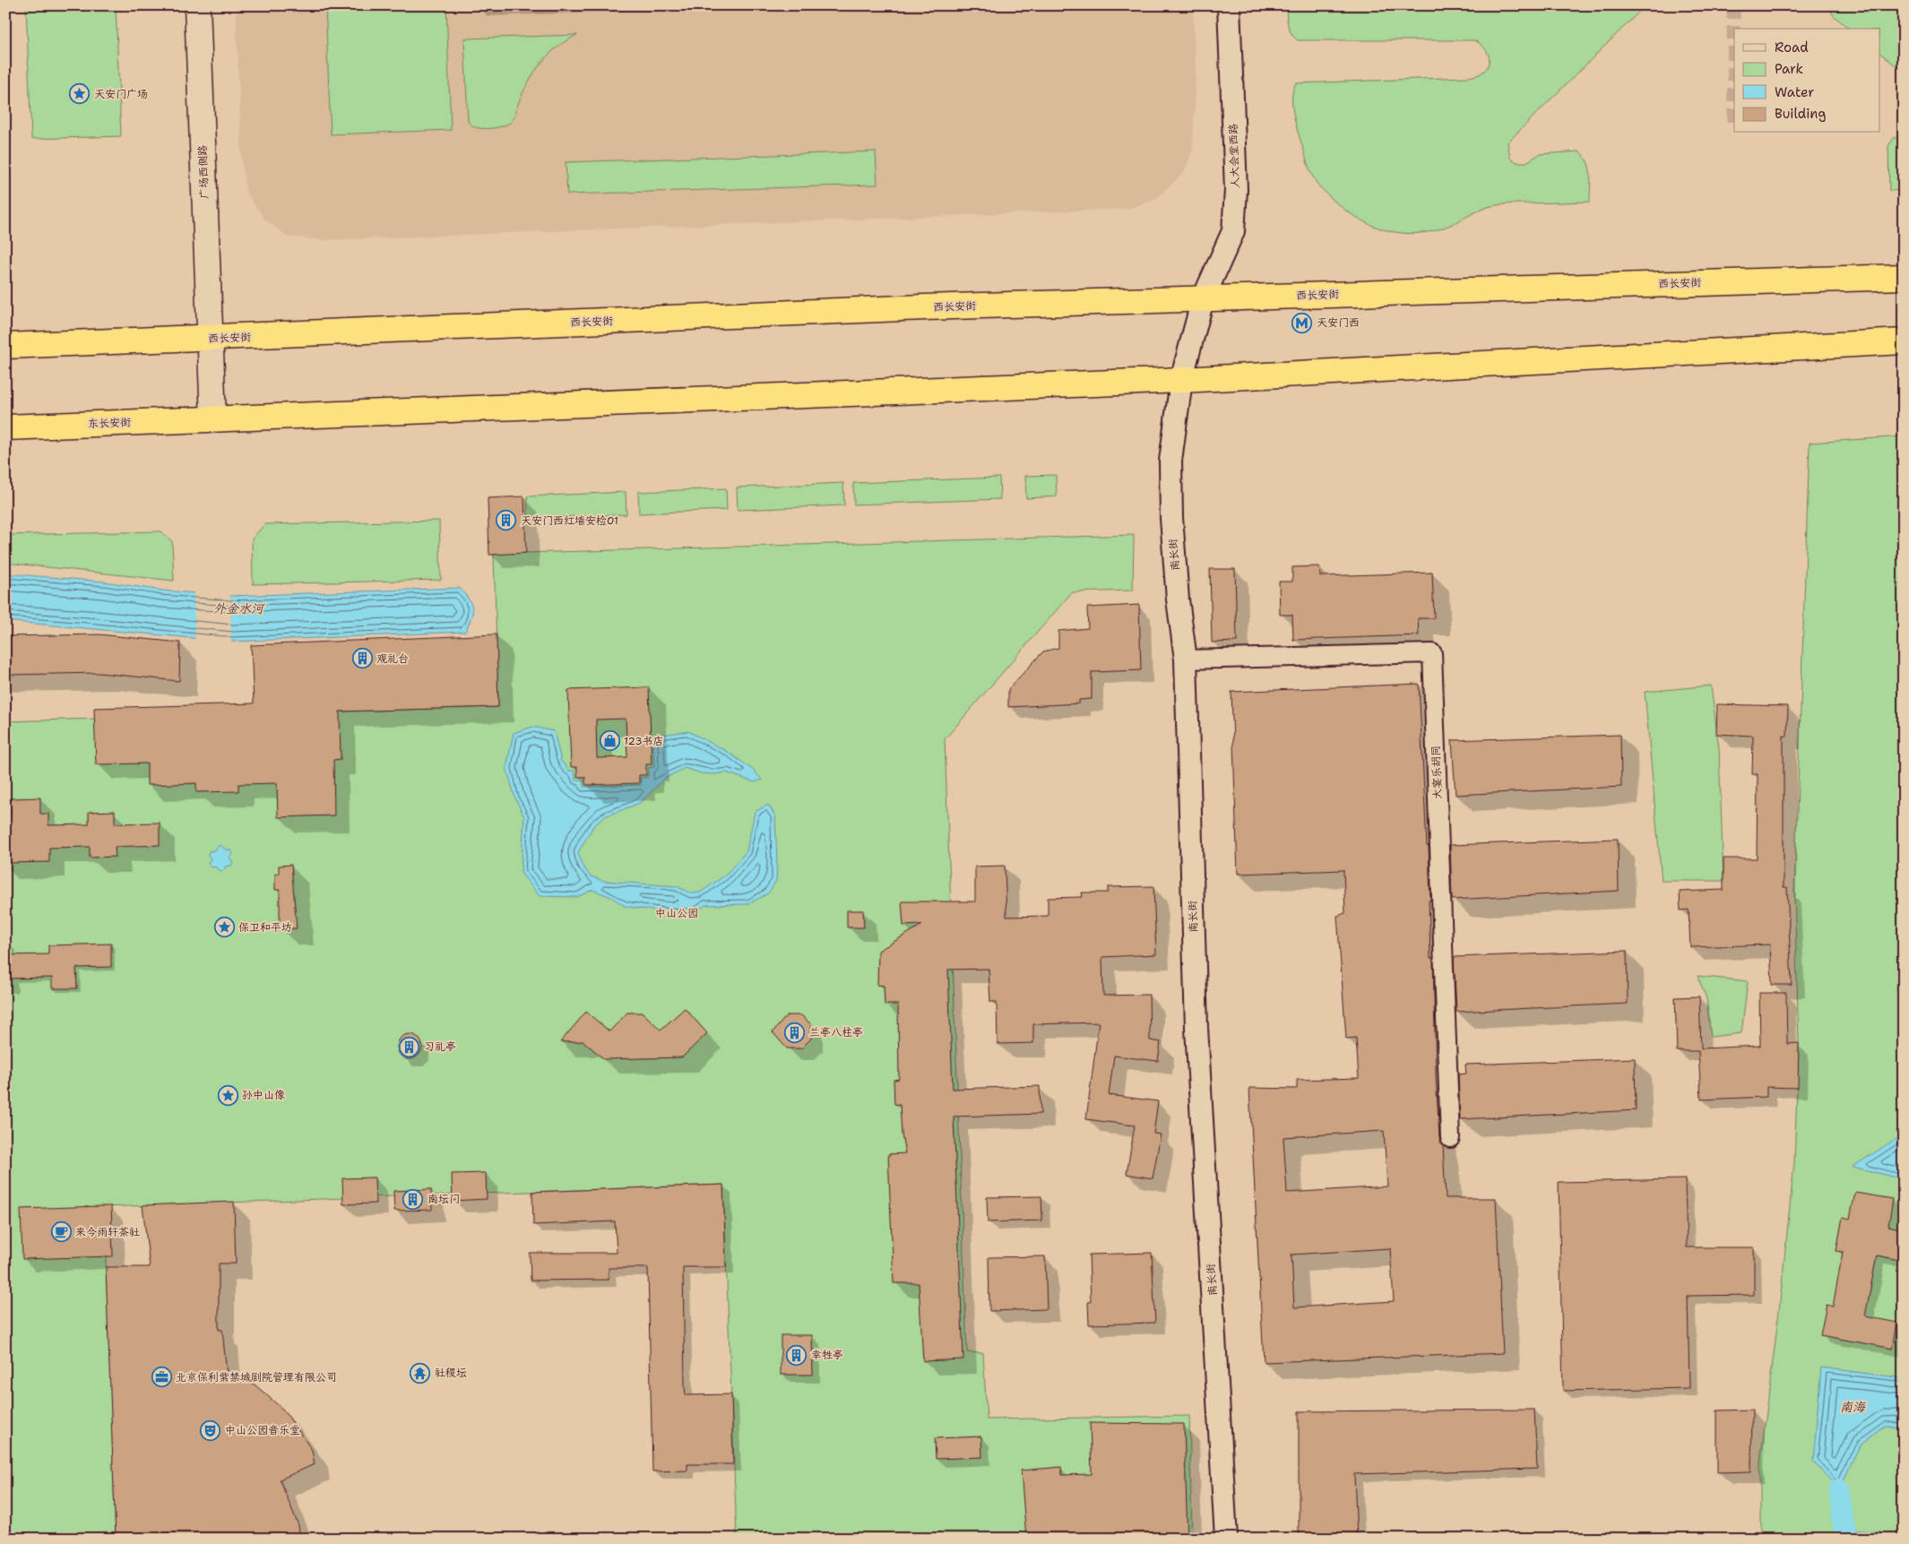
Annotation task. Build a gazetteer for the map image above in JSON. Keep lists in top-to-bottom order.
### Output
{
  "streets": {
    "highway": ["西长安街", "东长安街"],
    "main road": ["广场西侧路"],
    "street": ["人大会堂西路", "南长街", "大宴乐胡同"]
  },
  "crossings": [
    ["人大会堂西路", "西长安街"],
    ["人大会堂西路", "南长街"],
    ["广场西侧路", "西长安街"],
    ["广场西侧路", "东长安街"],
    ["西长安街", "南长街"],
    ["南长街", "大宴乐胡同"]
  ],
  "water": ["外金水河", "南海"],
  "parks": ["中山公园"],
  "places": {
    "place": ["天安门广场", "保卫和平坊", "孙中山像"],
    "metro station": ["天安门西"],
    "building": [
      "天安门西红墙安检01",
      "观礼台",
      "兰亭八柱亭",
      "习礼亭",
      "南坛门",
      "幸牲亭"
    ],
    "shop": ["123书店"],
    "cafe": ["来今雨轩茶社"],
    "temple": ["社稷坛"],
    "office": ["北京保利紫禁城剧院管理有限公司"],
    "theatre": ["中山公园音乐堂"]
  },
  "legend": [
    "Road",
    "Park",
    "Water",
    "Building"
  ]
}
